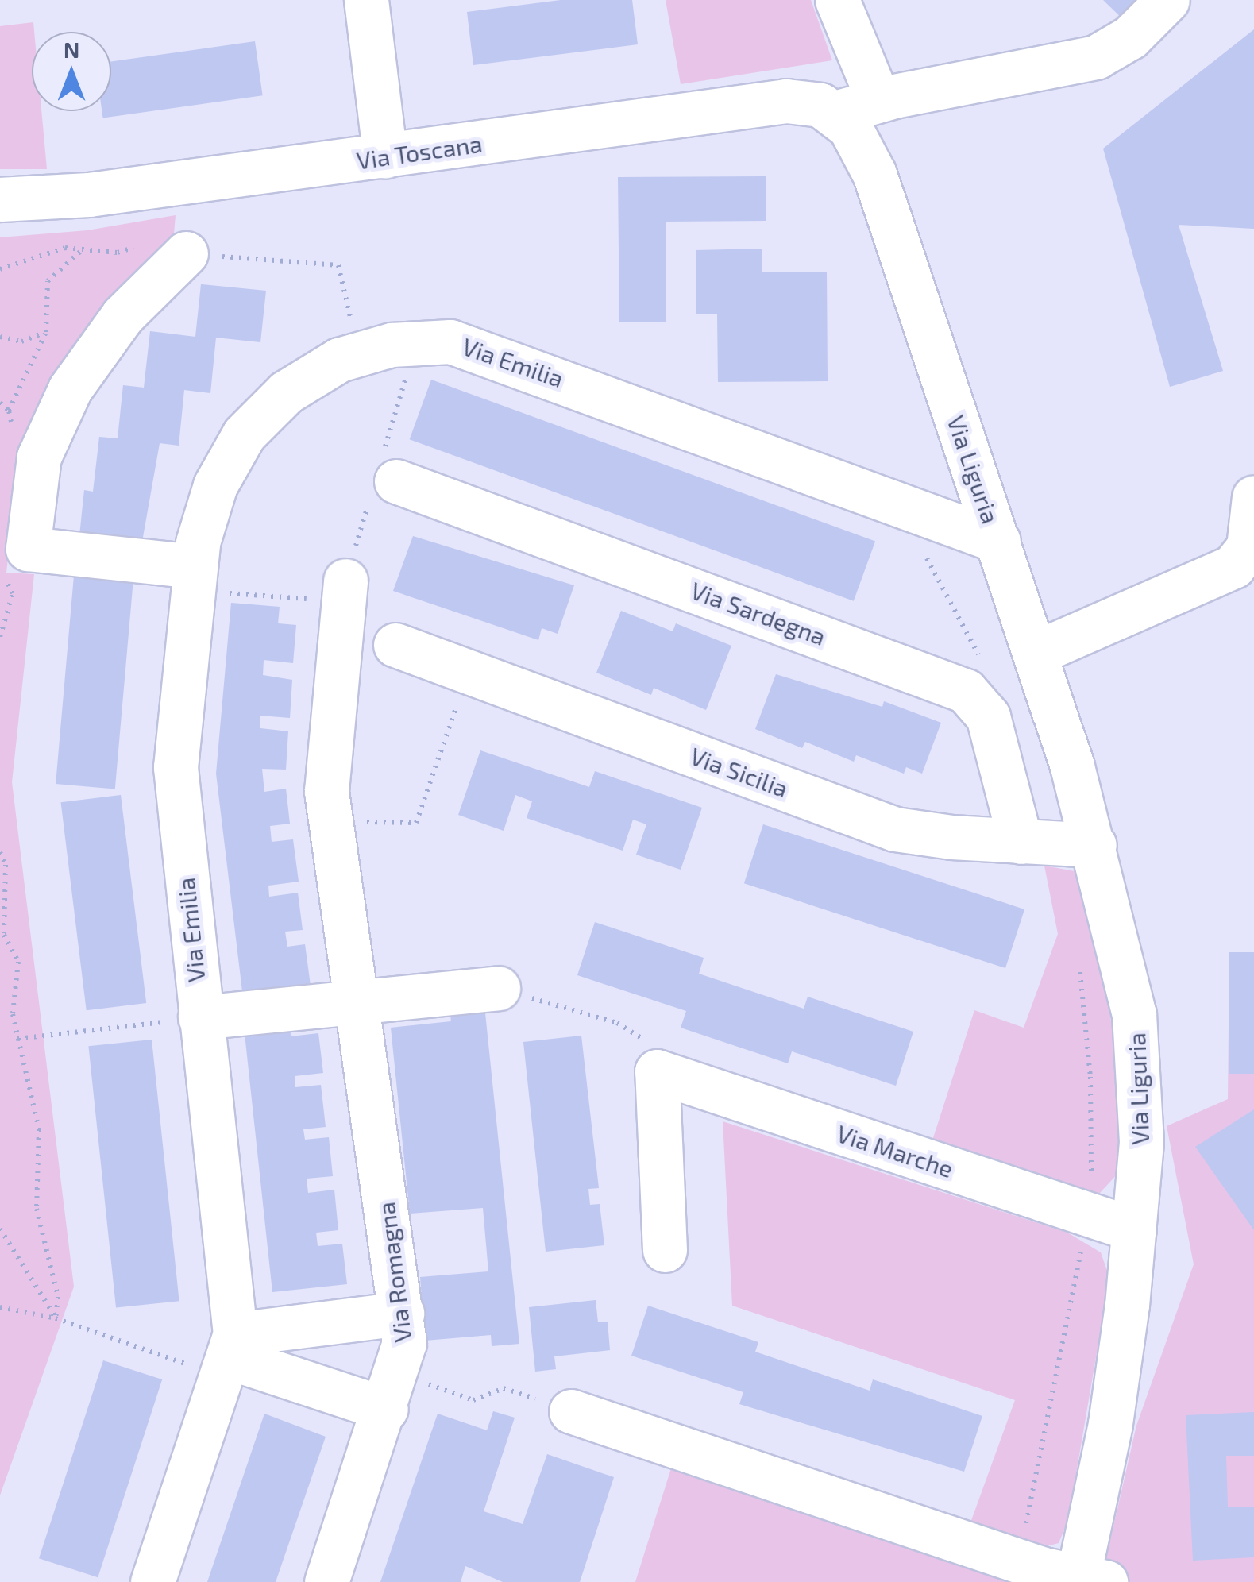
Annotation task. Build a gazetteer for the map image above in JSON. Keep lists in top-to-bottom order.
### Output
{
  "streets": {
    "street": [
      "Via Toscana",
      "Via Emilia",
      "Via Liguria",
      "Via Sardegna",
      "Via Sicilia",
      "Via Marche",
      "Via Romagna"
    ]
  },
  "crossings": [
    ["Via Toscana", "Via Liguria"],
    ["Via Emilia", "Via Liguria"],
    ["Via Emilia", "Via Romagna"],
    ["Via Liguria", "Via Sicilia"],
    ["Via Liguria", "Via Marche"],
    ["Via Sardegna", "Via Sicilia"]
  ],
  "north": "top"
}
